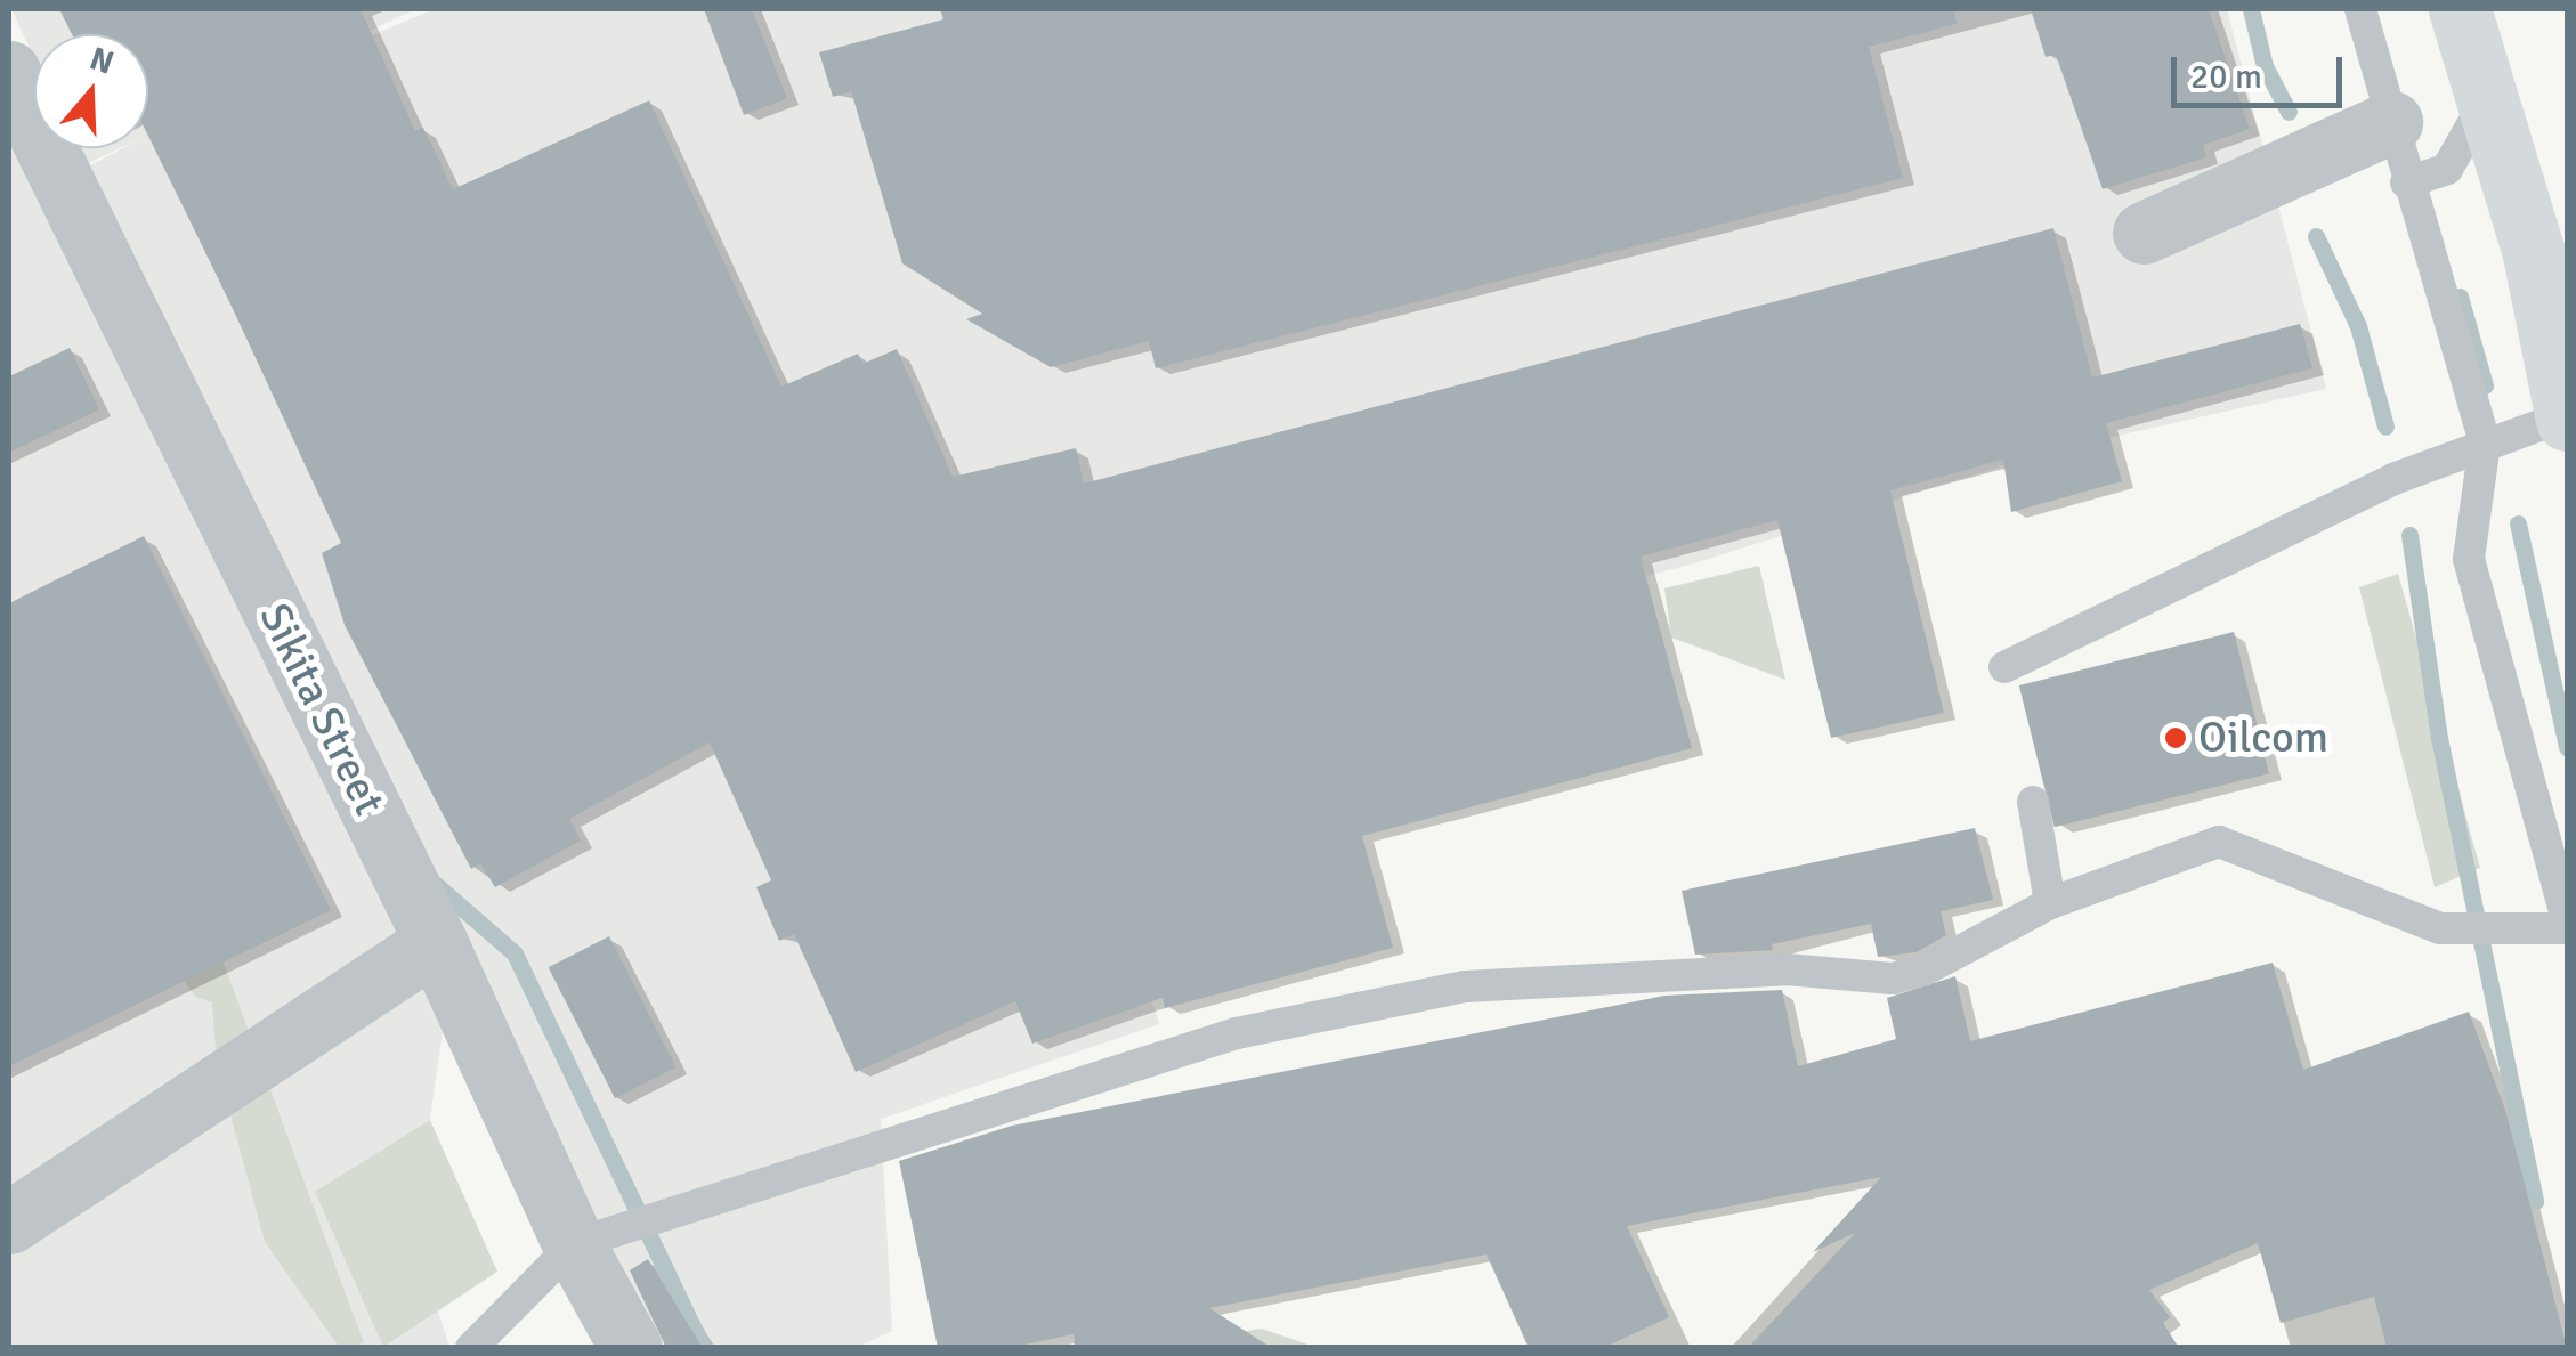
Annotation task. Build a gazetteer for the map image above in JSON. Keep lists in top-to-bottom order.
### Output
{
  "streets": {
    "street": ["Sikita Street"]
  },
  "places": ["Oilcom"],
  "scale_bar": "20 m",
  "north": "top"
}
